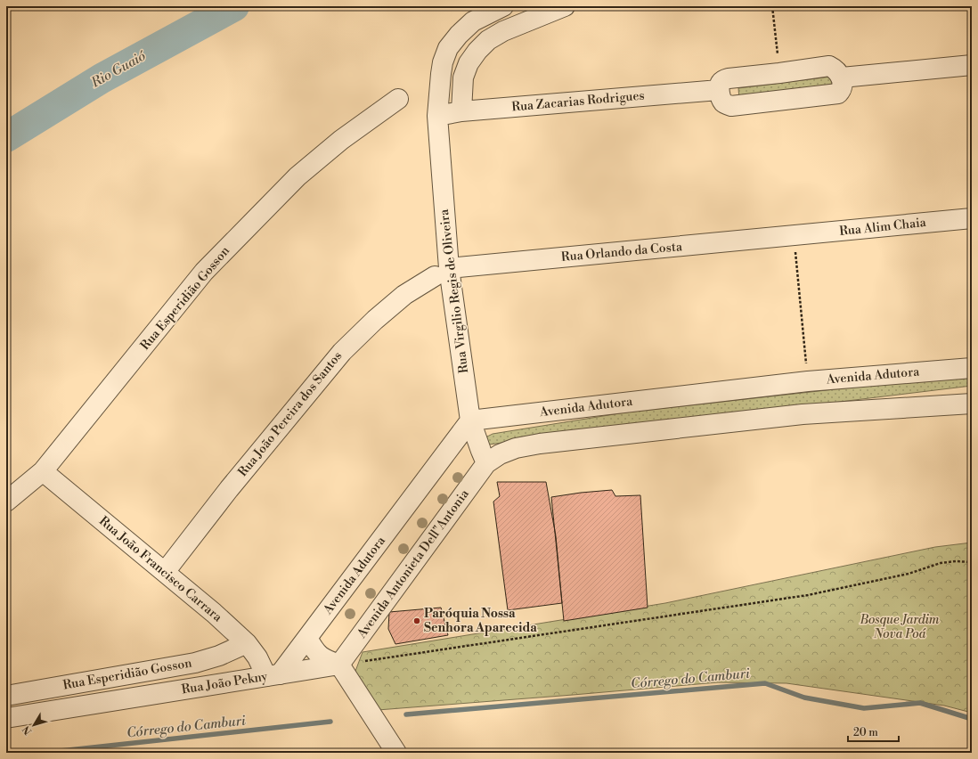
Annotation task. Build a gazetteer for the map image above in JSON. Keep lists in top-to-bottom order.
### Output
{
  "streets": {
    "street": [
      "Rua Zacarias Rodrigues",
      "Rua Alim Chaia",
      "Rua Orlando da Costa",
      "Rua Virgilio Regis de Oliveira",
      "Rua Esperidião Gosson",
      "Avenida Adutora",
      "Rua João Pereira dos Santos",
      "Avenida Antonieta Dell\"Antonia",
      "Rua João Francisco Carrara",
      "Rua João Pekny"
    ]
  },
  "crossings": [
    ["Rua Zacarias Rodrigues", "Rua Virgilio Regis de Oliveira"],
    ["Rua Alim Chaia", "Rua Orlando da Costa"],
    ["Rua Orlando da Costa", "Rua Virgilio Regis de Oliveira"],
    ["Rua Orlando da Costa", "Rua João Pereira dos Santos"],
    ["Rua Virgilio Regis de Oliveira", "Avenida Adutora"],
    ["Rua Virgilio Regis de Oliveira", "Rua João Pereira dos Santos"],
    ["Rua Virgilio Regis de Oliveira", "Avenida Antonieta Dell\"Antonia"],
    ["Rua Esperidião Gosson", "Rua João Francisco Carrara"],
    ["Avenida Adutora", "Rua João Francisco Carrara"],
    ["Avenida Adutora", "Rua João Pekny"],
    ["Rua João Pereira dos Santos", "Rua João Francisco Carrara"],
    ["Avenida Antonieta Dell\"Antonia", "Rua João Pekny"],
    ["Rua João Francisco Carrara", "Rua João Pekny"]
  ],
  "water": ["Rio Guaió", "Córrego do Camburi"],
  "parks": ["Bosque Jardim Nova Poá"],
  "places": ["Paróquia Nossa Senhora Aparecida"],
  "scale_bar": "20 m",
  "north": "bottom left"
}
